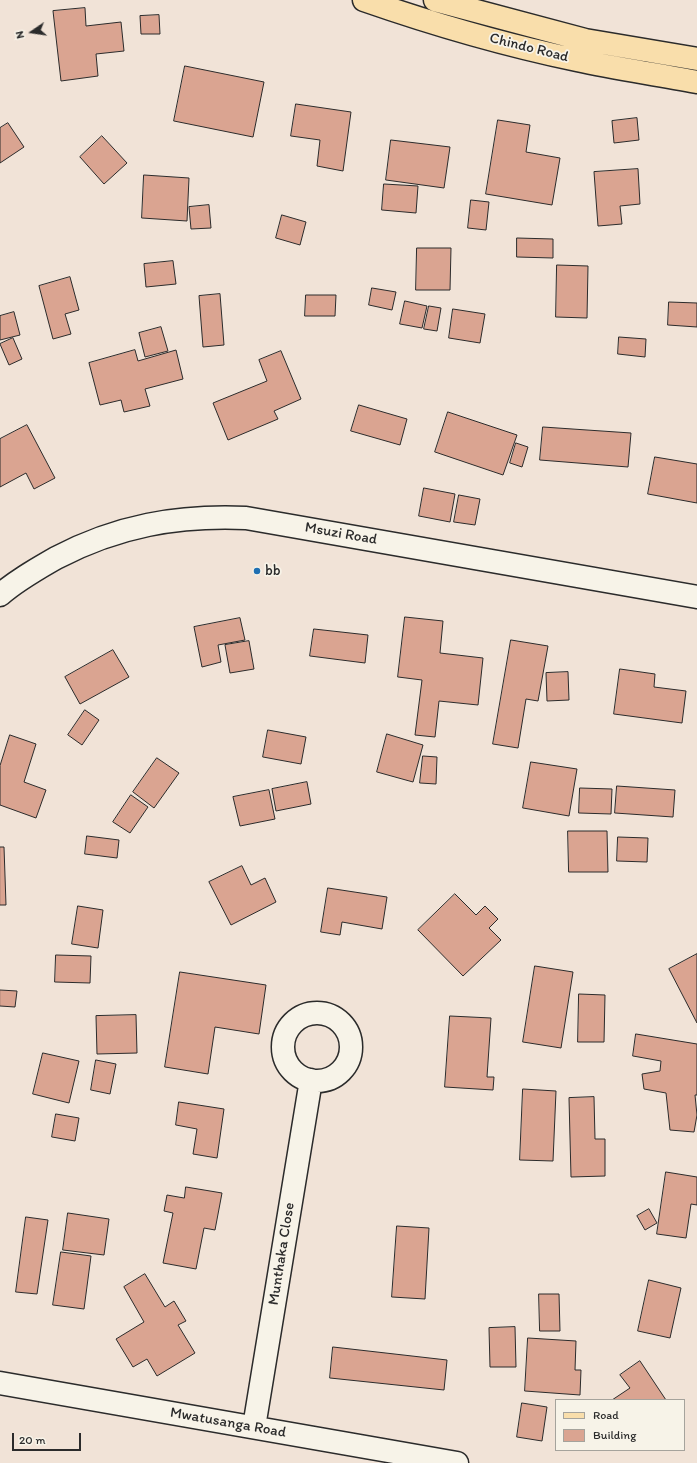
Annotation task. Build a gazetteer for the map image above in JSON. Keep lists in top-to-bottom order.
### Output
{
  "streets": {
    "main road": ["Chindo Road"],
    "street": ["Msuzi Road", "Munthaka Close", "Mwatusanga Road"]
  },
  "crossings": [
    ["Munthaka Close", "Mwatusanga Road"]
  ],
  "places": ["bb"],
  "legend": ["Road", "Building"],
  "scale_bar": "20 m",
  "north": "left"
}
